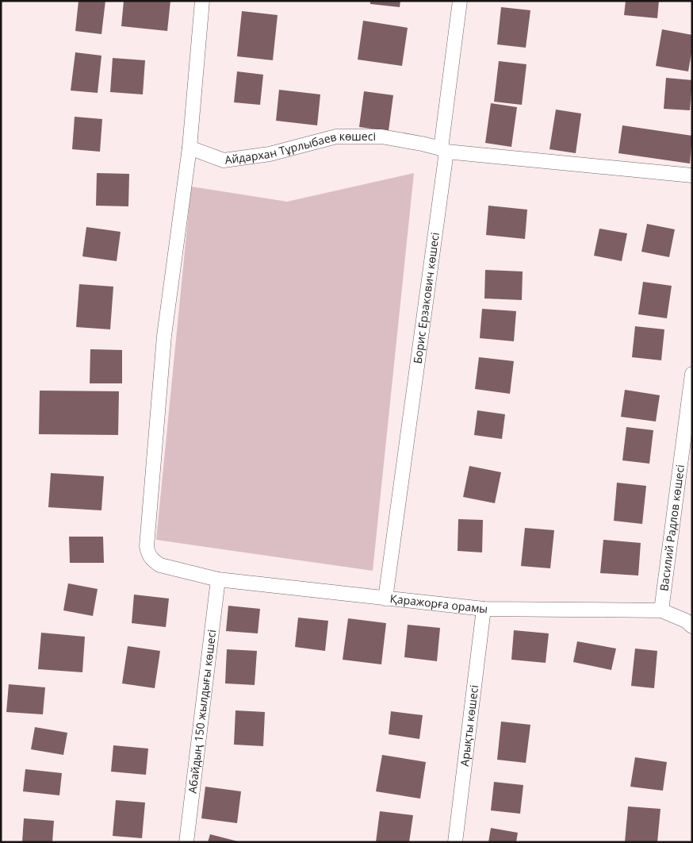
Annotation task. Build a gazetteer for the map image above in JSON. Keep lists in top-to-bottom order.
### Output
{
  "streets": {
    "street": [
      "Айдархан Тұрлыбаев көшесі",
      "Борис Ерзакович көшесі",
      "Василий Радлов көшесі",
      "Қаражорға орамы",
      "Абайдың 150 жылдығы көшесі",
      "Арықты көшесі"
    ]
  },
  "crossings": [
    ["Айдархан Тұрлыбаев көшесі", "Борис Ерзакович көшесі"],
    ["Айдархан Тұрлыбаев көшесі", "Қаражорға орамы"],
    ["Борис Ерзакович көшесі", "Қаражорға орамы"],
    ["Василий Радлов көшесі", "Қаражорға орамы"],
    ["Қаражорға орамы", "Абайдың 150 жылдығы көшесі"],
    ["Қаражорға орамы", "Арықты көшесі"]
  ]
}
